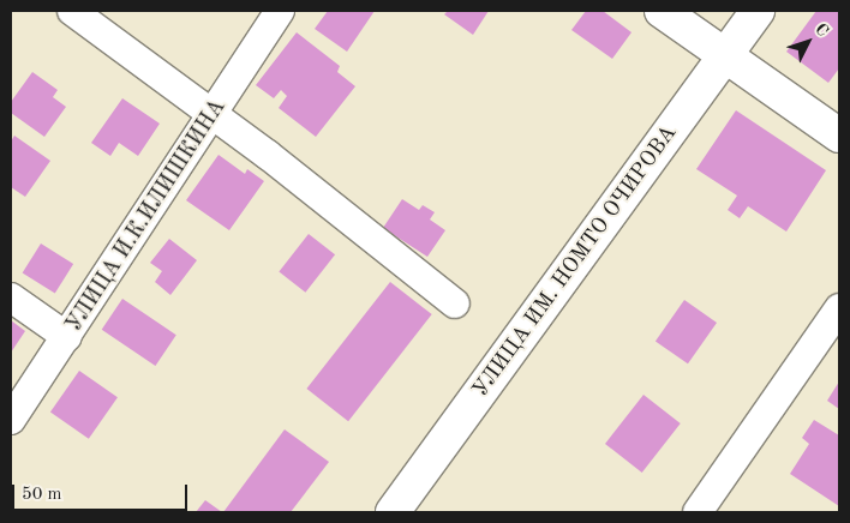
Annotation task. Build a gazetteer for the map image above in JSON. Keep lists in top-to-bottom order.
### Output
{
  "streets": {
    "street": ["УЛИЦА И.К.ИЛИШКИНА", "УЛИЦА ИМ. НОМТО ОЧИРОВА"]
  },
  "scale_bar": "50 m",
  "north": "top right"
}
